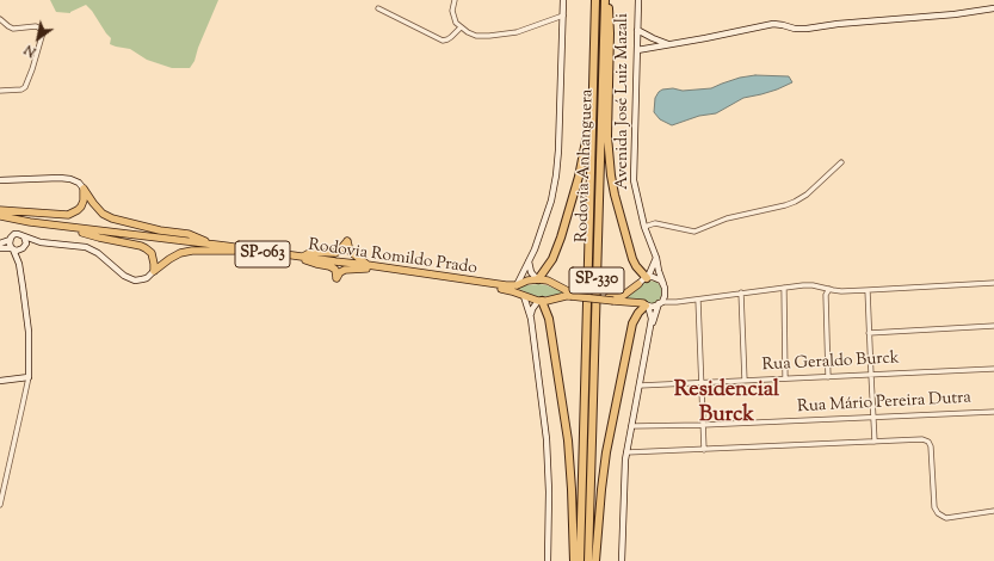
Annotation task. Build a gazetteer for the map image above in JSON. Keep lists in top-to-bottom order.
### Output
{
  "streets": {
    "highway": ["Rodovia Anhanguera", "SP-330"],
    "main road": ["Avenida José Luiz Mazali", "SP-063", "Rodovia Romildo Prado"],
    "street": ["Rua Geraldo Burck", "Rua Mário Pereira Dutra"]
  },
  "crossings": [
    ["SP-063", "Rodovia Romildo Prado"]
  ],
  "districts": ["Residencial Burck"],
  "north": "bottom left"
}
